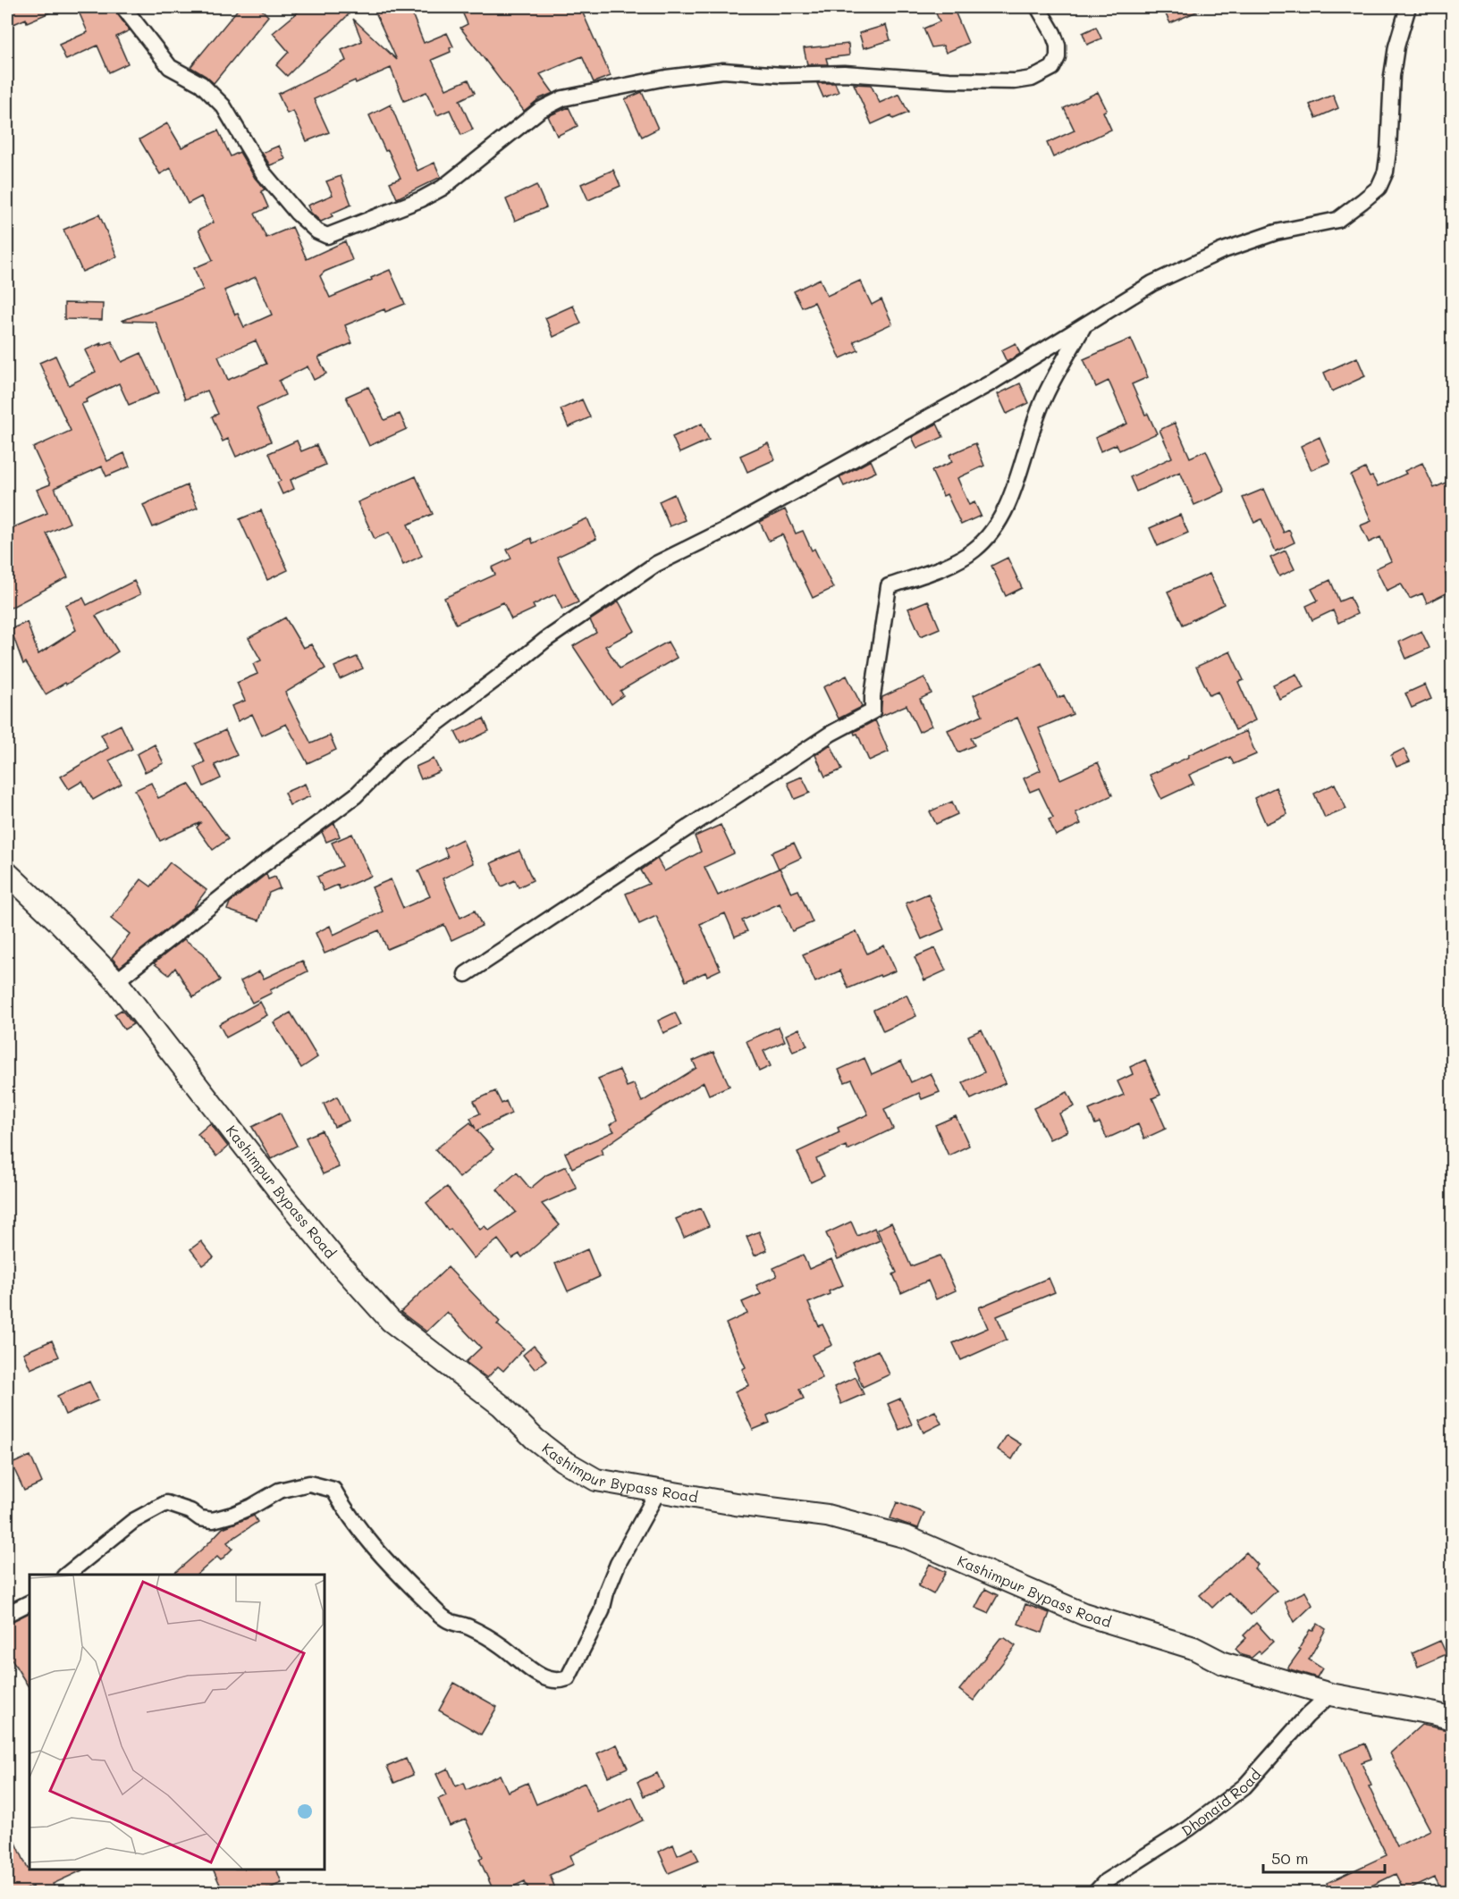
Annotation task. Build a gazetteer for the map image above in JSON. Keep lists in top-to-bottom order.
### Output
{
  "streets": {
    "main road": ["Kashimpur Bypass Road"],
    "street": ["Dhonaid Road"]
  },
  "crossings": [
    ["Kashimpur Bypass Road", "Dhonaid Road"]
  ],
  "scale_bar": "50 m"
}
